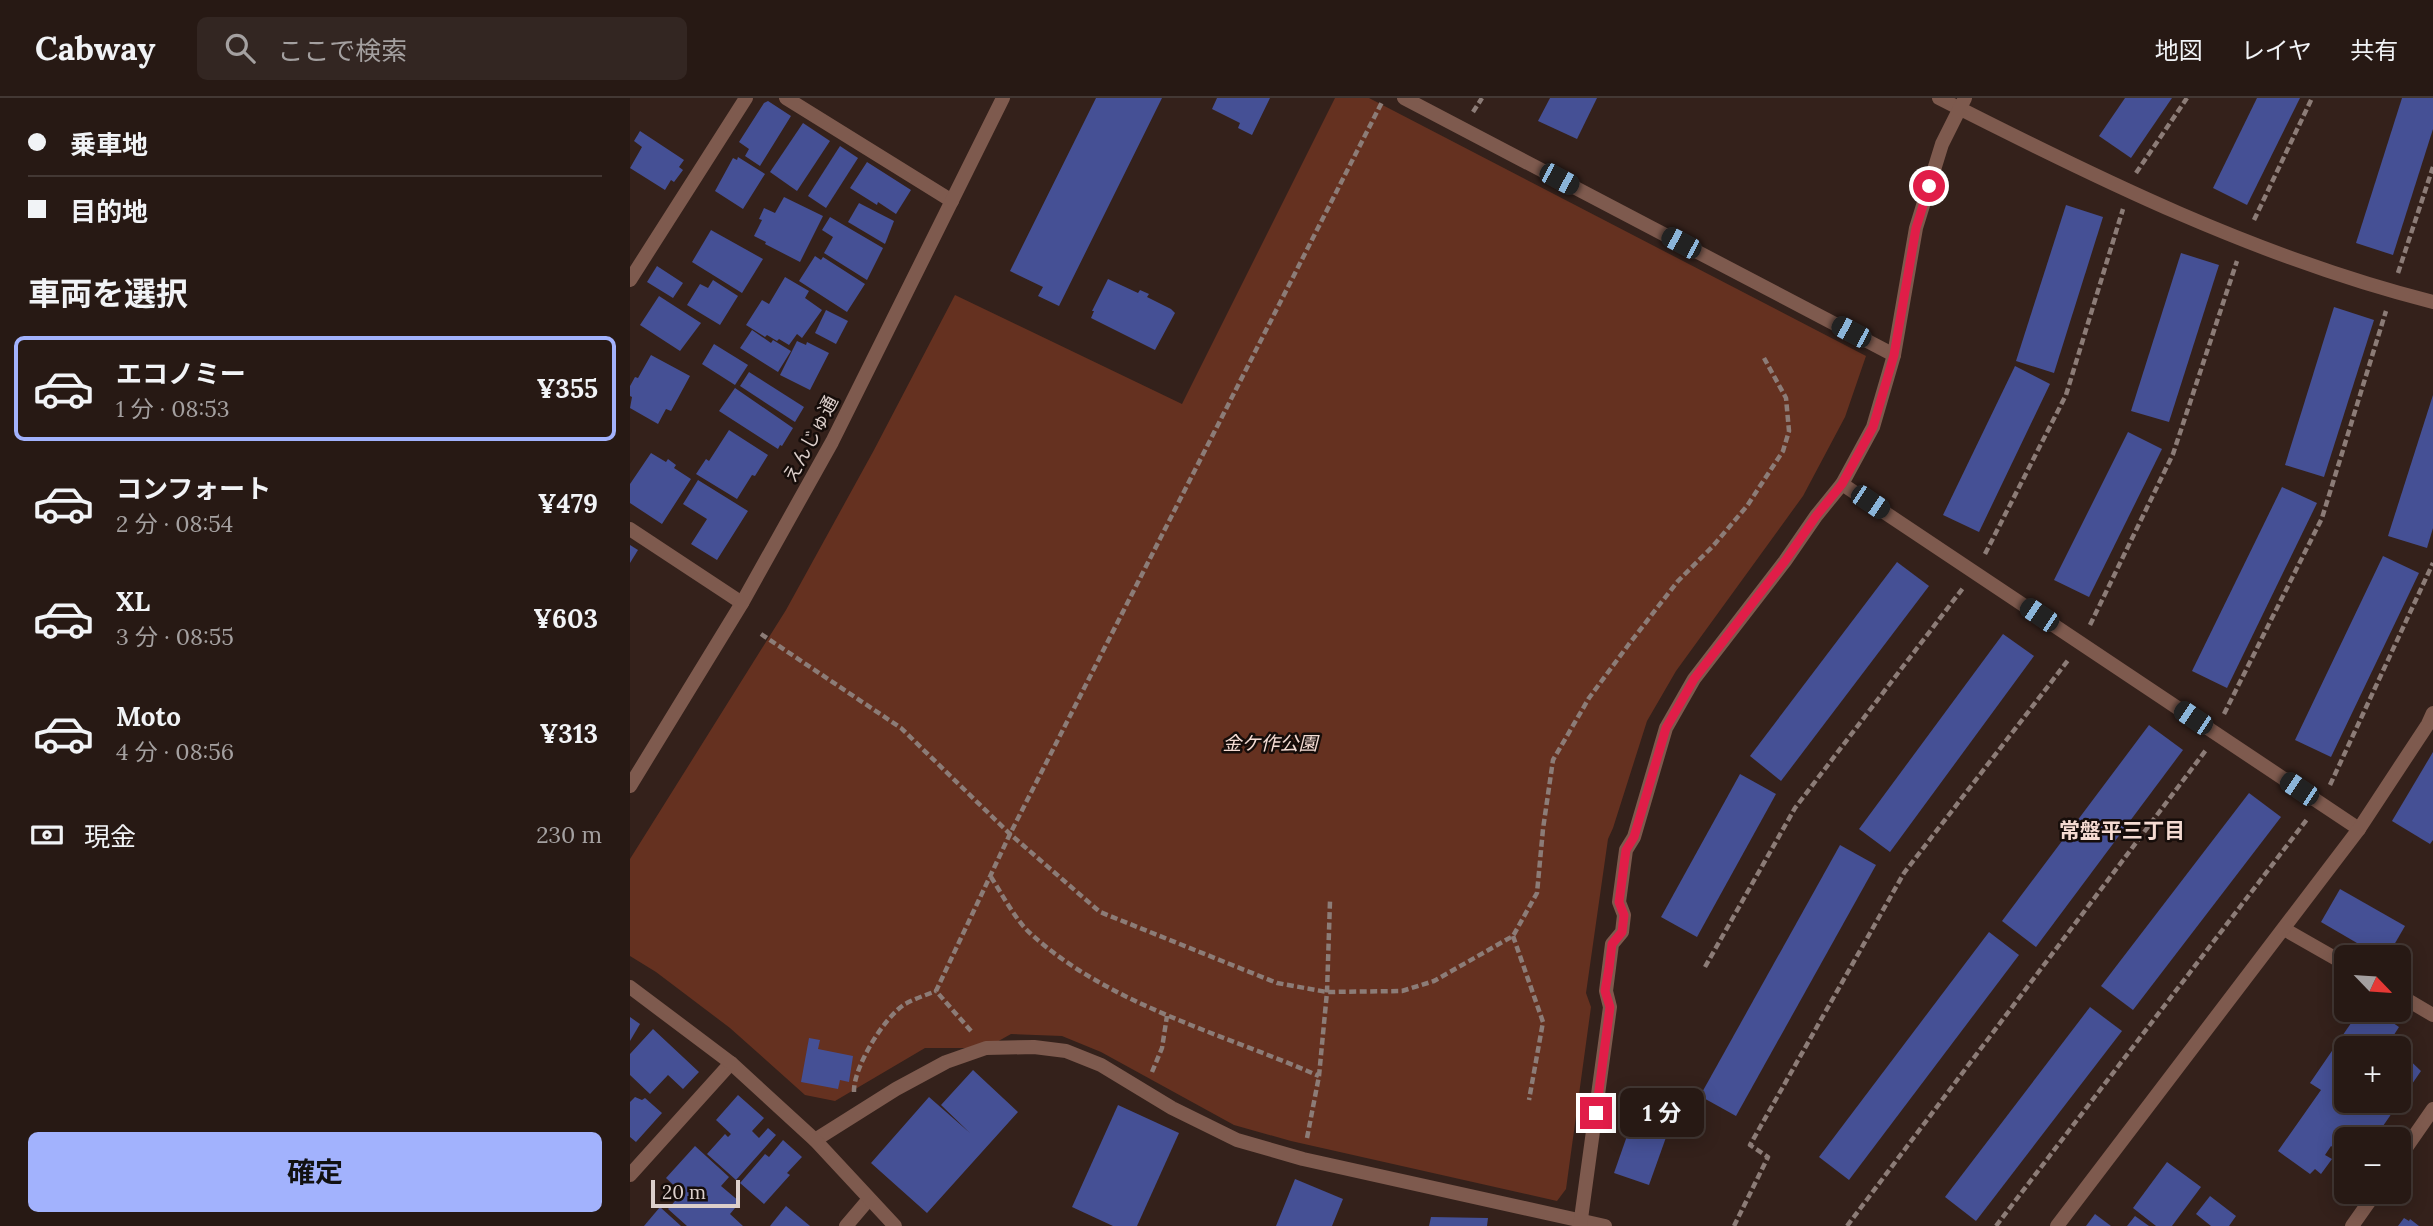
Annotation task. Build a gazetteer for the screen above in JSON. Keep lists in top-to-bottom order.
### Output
{
  "streets": {
    "street": ["えんじゅ通"]
  },
  "districts": ["常盤平三丁目"],
  "parks": ["金ケ作公園"],
  "scale_bar": "20 m",
  "north": "bottom right",
  "page": {
    "header": "Cabway",
    "search": "ここで検索",
    "nav": ["地図", "レイヤ", "共有"],
    "banner": ["乗車地", "目的地"],
    "heading": "車両を選択",
    "list": [
      {
        "name": "エコノミー",
        "note": "1 分 · 08:53",
        "value": "¥355"
      },
      {
        "name": "コンフォート",
        "note": "2 分 · 08:54",
        "value": "¥479"
      },
      {
        "name": "XL",
        "note": "3 分 · 08:55",
        "value": "¥603"
      },
      {
        "name": "Moto",
        "note": "4 分 · 08:56",
        "value": "¥313"
      }
    ],
    "pay": ["現金", "230 m"],
    "map_buttons": ["+", "−"],
    "bubble": "1 分",
    "buttons": "確定",
    "scale": "20 m"
  }
}
